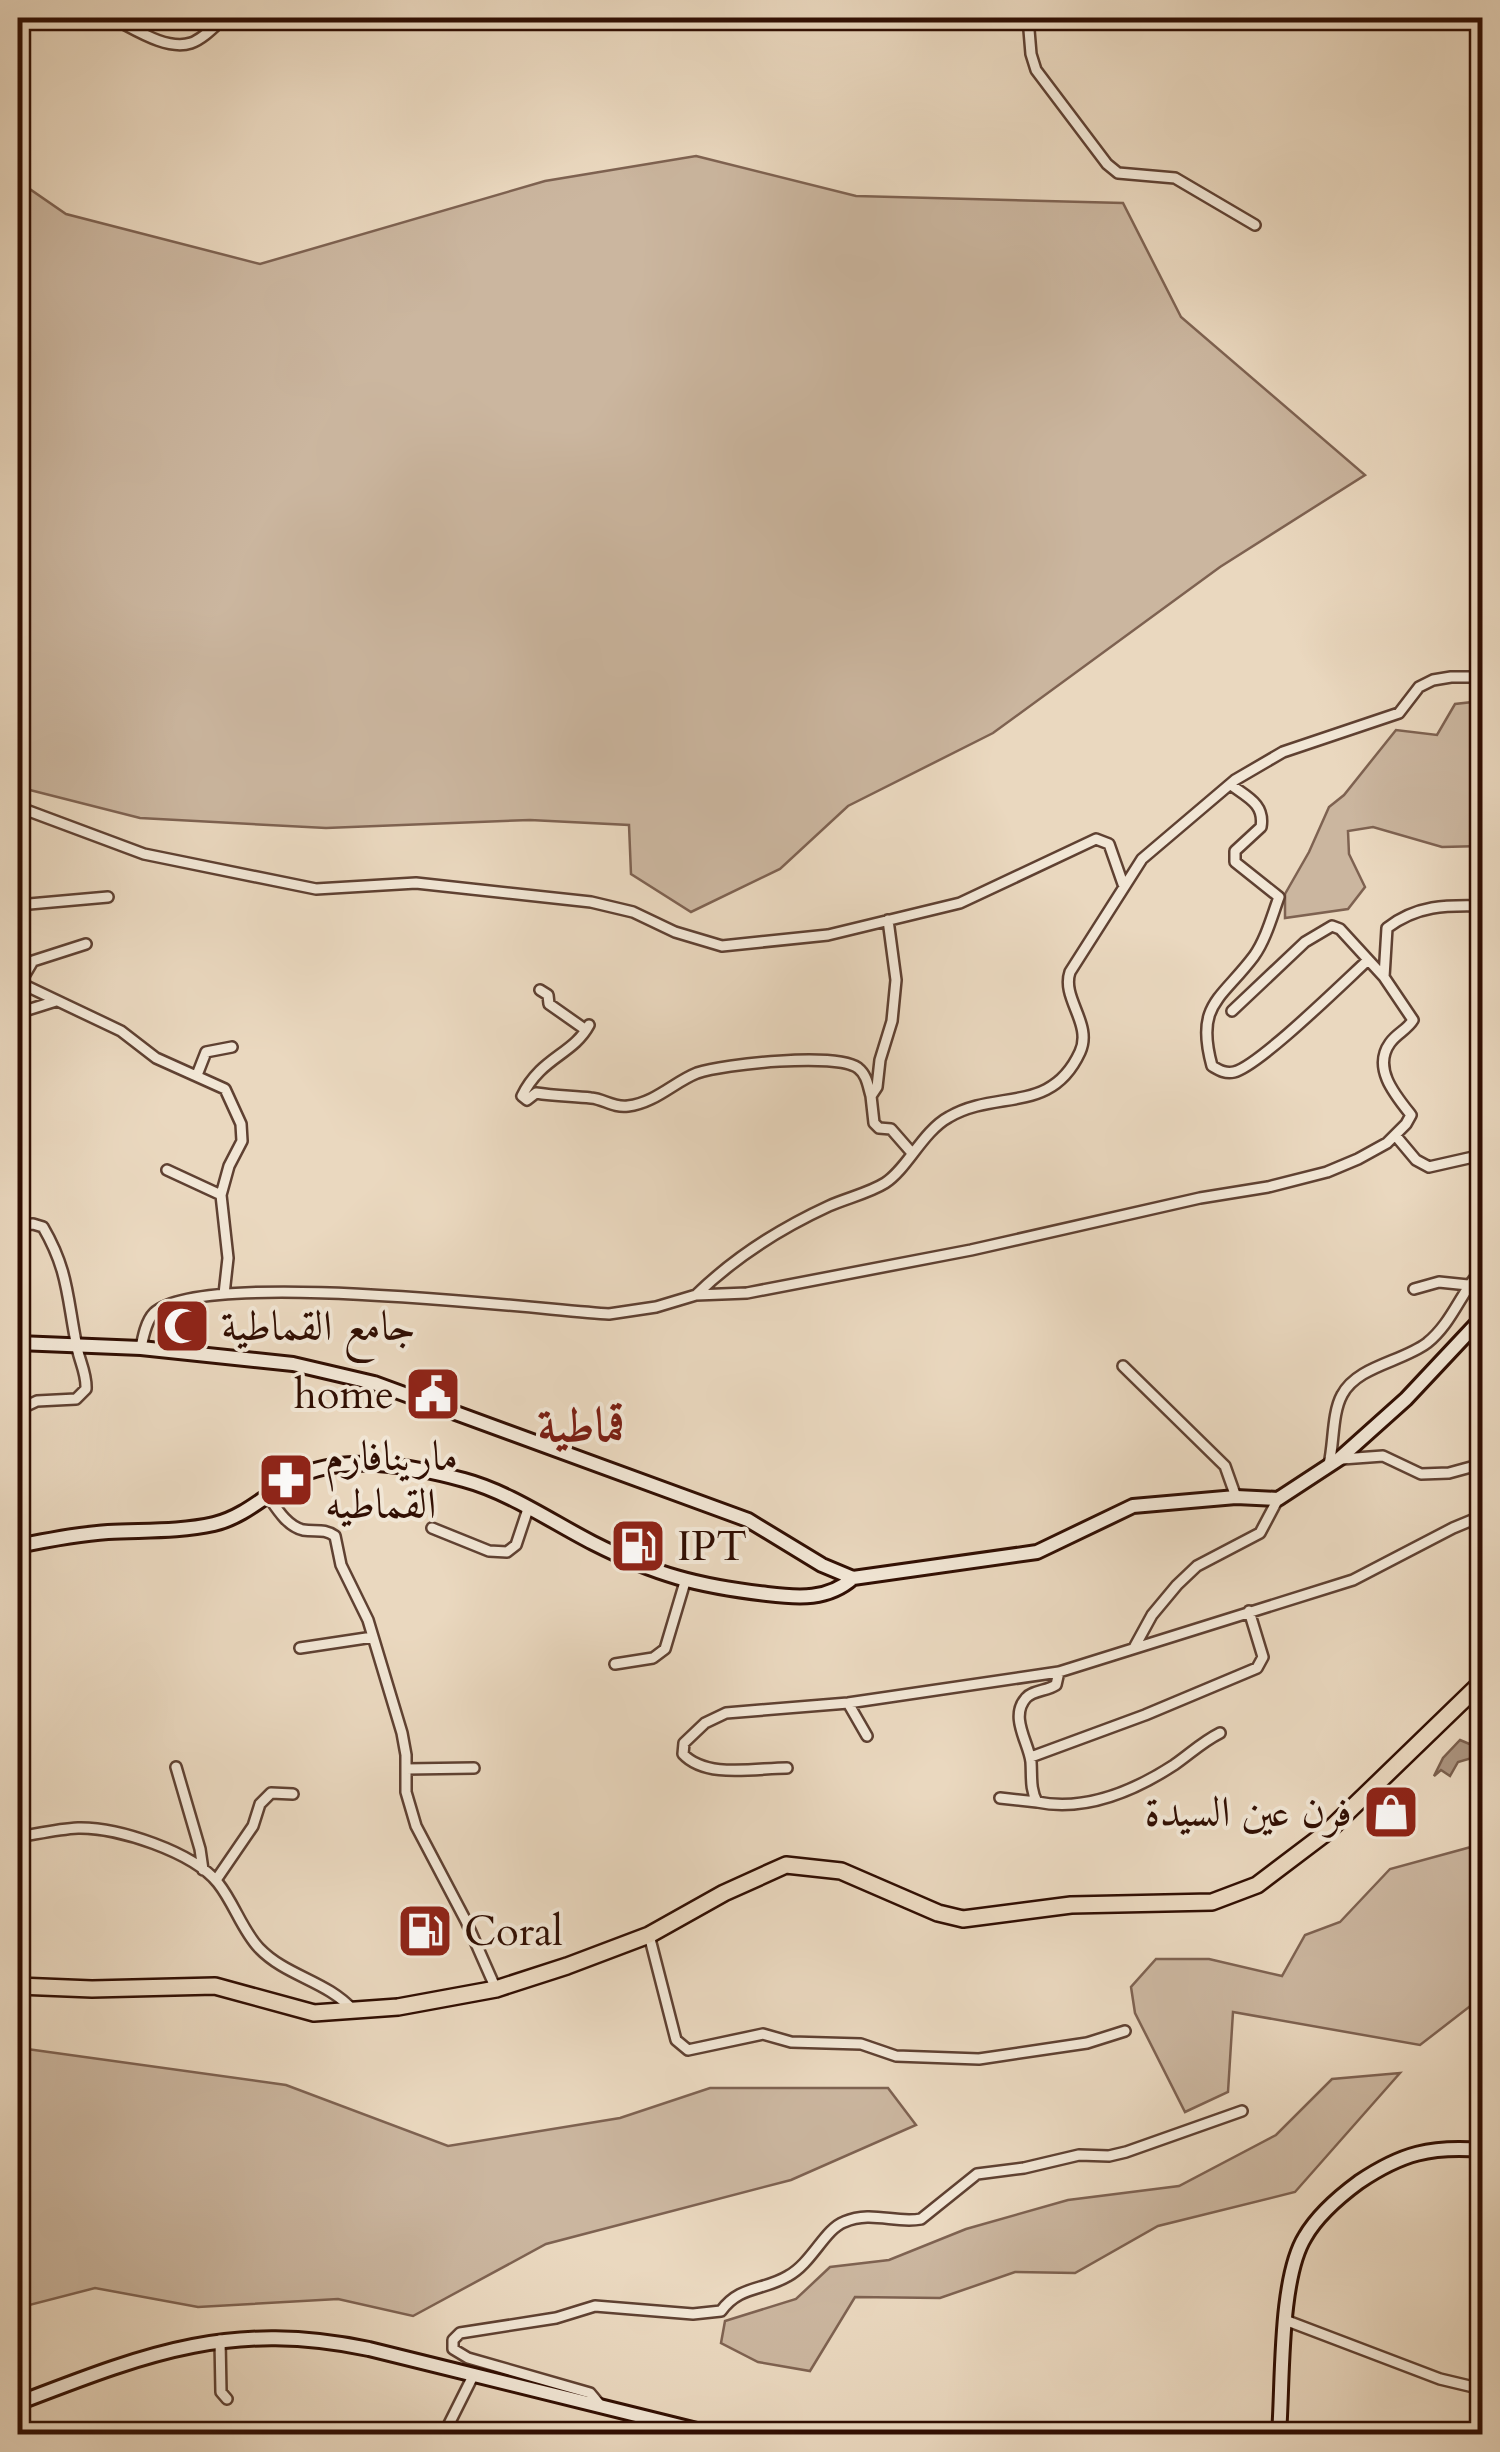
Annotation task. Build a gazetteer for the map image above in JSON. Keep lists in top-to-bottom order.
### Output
{
  "districts": ["قماطية"],
  "places": {
    "mosque": ["جامع القماطية"],
    "public building": ["home"],
    "pharmacy": ["مارينافارم القماطيه"],
    "fuel station": ["IPT", "Coral"],
    "shop": ["فرن عين السيدة"]
  }
}
